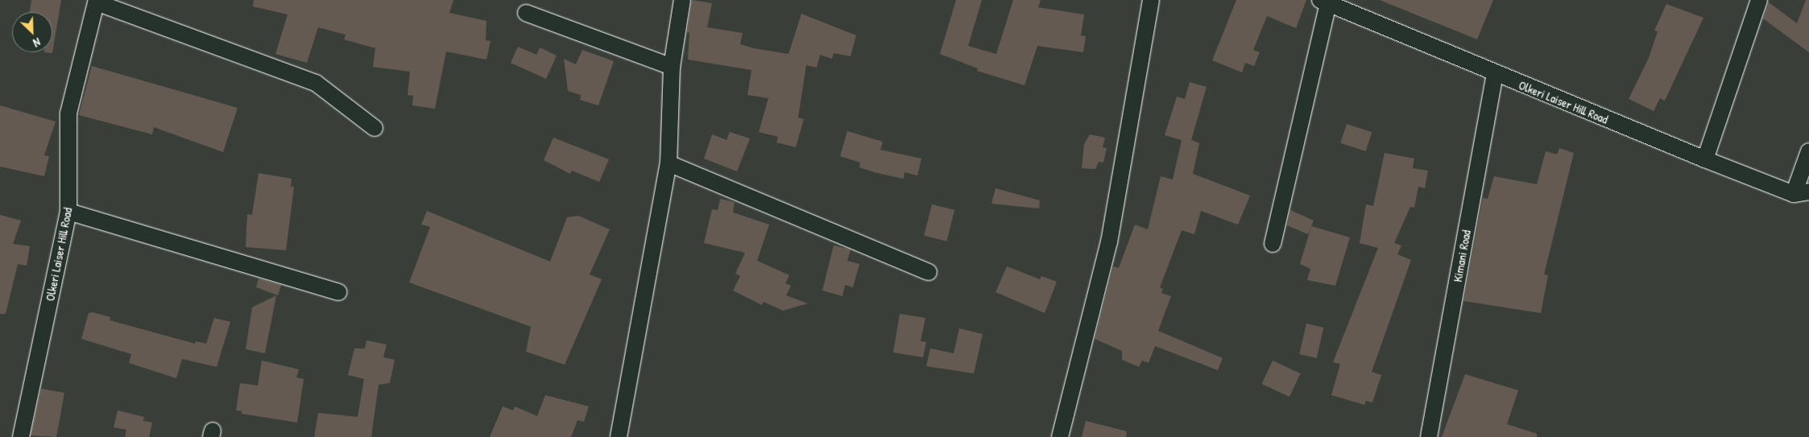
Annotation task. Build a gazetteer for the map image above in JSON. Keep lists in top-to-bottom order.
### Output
{
  "streets": {
    "street": ["Olkeri Laiser Hill Road", "Kimani Road"]
  },
  "crossings": [
    ["Olkeri Laiser Hill Road", "Kimani Road"]
  ],
  "north": "bottom right"
}
